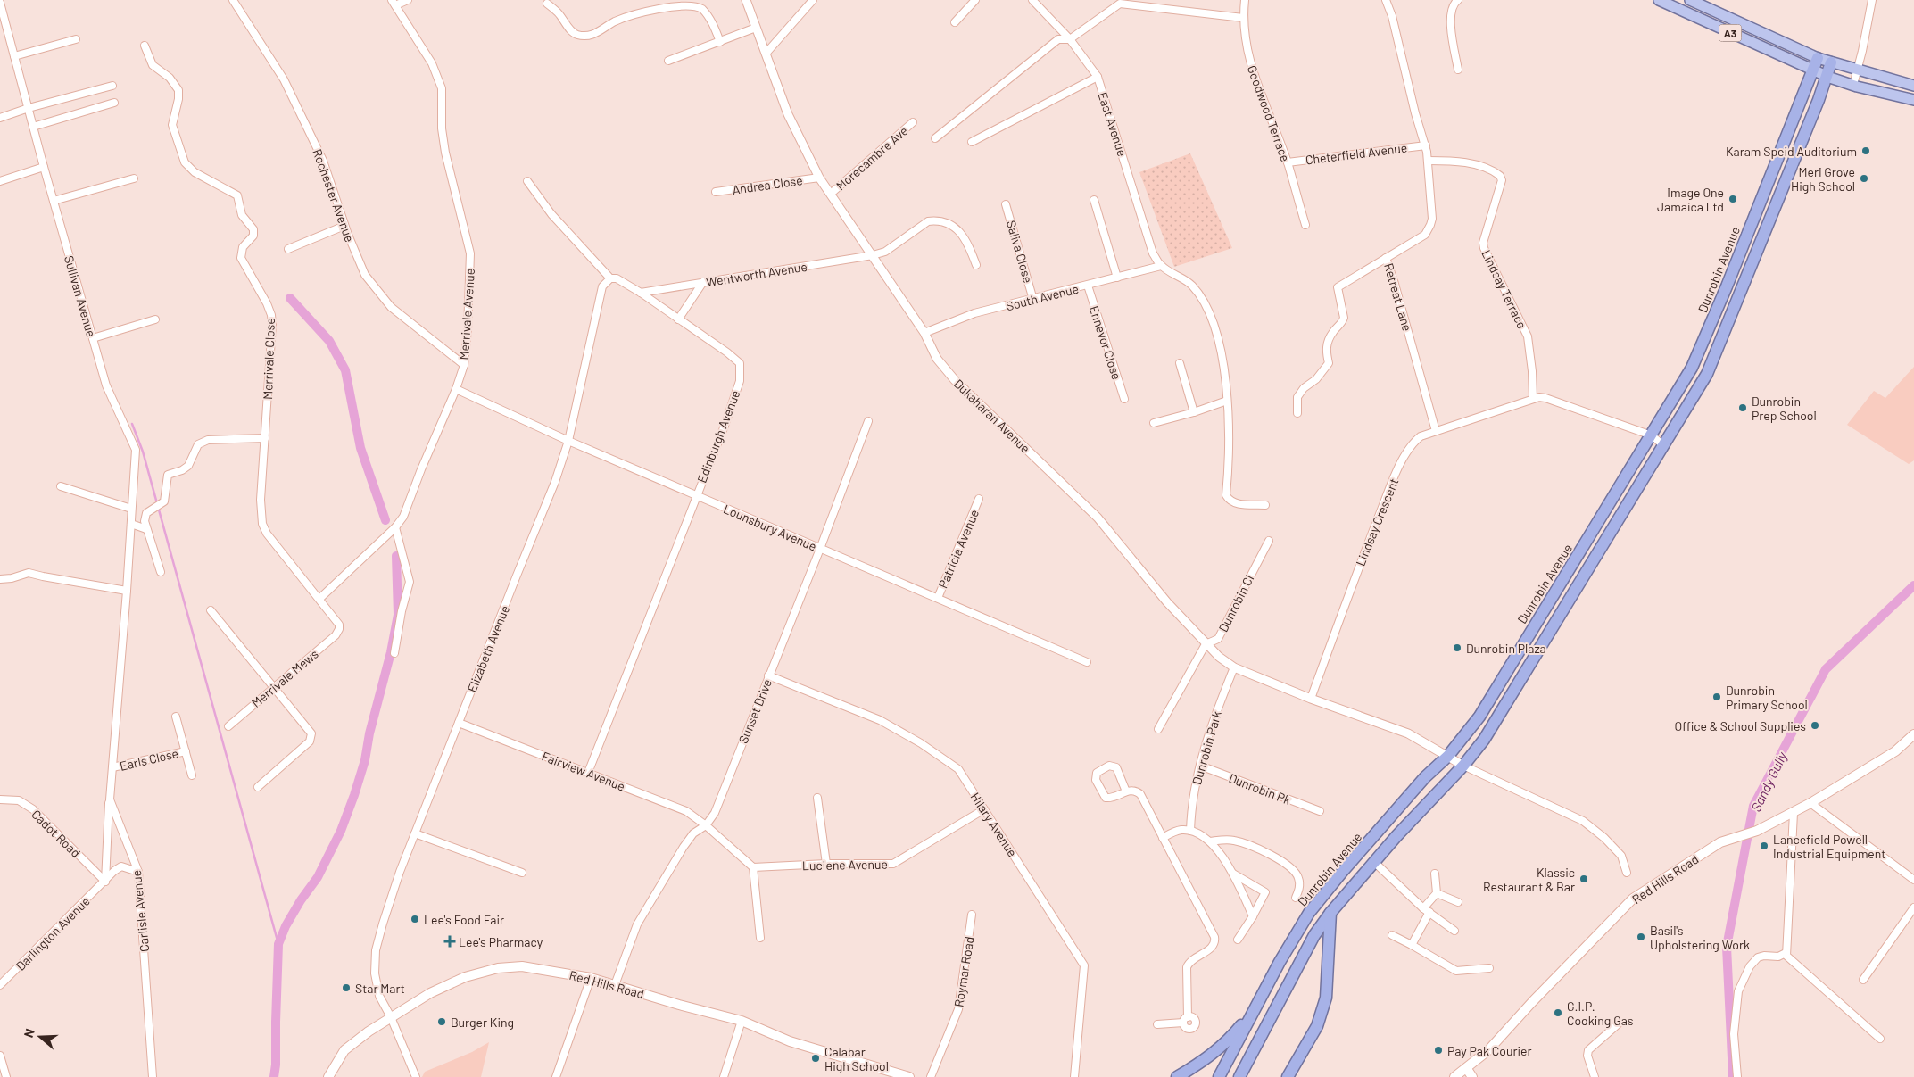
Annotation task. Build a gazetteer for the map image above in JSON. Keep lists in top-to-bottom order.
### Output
{
  "streets": {
    "highway": ["Dunrobin Avenue"],
    "main road": ["A3", "Red Hills Road"],
    "street": [
      "Goodwood Terrace",
      "East Avenue",
      "Cheterfield Avenue",
      "Morecambre Ave",
      "Andrea Close",
      "Rochester Avenue",
      "Saliva Close",
      "Wentworth Avenue",
      "Lindsay Terrace",
      "Sullivan Avenue",
      "South Avenue",
      "Retreat Lane",
      "Merrivale Avenue",
      "Ennevor Close",
      "Merrivale Close",
      "Dukaharan Avenue",
      "Edinburgh Avenue",
      "Lindsay Crescent",
      "Lounsbury Avenue",
      "Patricia Avenue",
      "Dunrobin Cl",
      "Elizabeth Avenue",
      "Merrivale Mews",
      "Sunset Drive",
      "Dunrobin Park",
      "Earls Close",
      "Fairview Avenue",
      "Dunrobin Pk",
      "Hilary Avenue",
      "Cadot Road",
      "Luciene Avenue",
      "Carlisle Avenue",
      "Darlington Avenue",
      "Roymar Road"
    ]
  },
  "crossings": [
    ["A3", "Dunrobin Avenue"],
    ["Goodwood Terrace", "Cheterfield Avenue"],
    ["East Avenue", "South Avenue"],
    ["Cheterfield Avenue", "Retreat Lane"],
    ["Morecambre Ave", "Dukaharan Avenue"],
    ["Andrea Close", "Dukaharan Avenue"],
    ["Rochester Avenue", "Merrivale Avenue"],
    ["Saliva Close", "South Avenue"],
    ["Dunrobin Avenue", "Lindsay Crescent"],
    ["Wentworth Avenue", "Dukaharan Avenue"],
    ["Wentworth Avenue", "Edinburgh Avenue"],
    ["Lindsay Terrace", "Retreat Lane"],
    ["Lindsay Terrace", "Lindsay Crescent"],
    ["Sullivan Avenue", "Carlisle Avenue"],
    ["South Avenue", "Ennevor Close"],
    ["South Avenue", "Dukaharan Avenue"],
    ["Retreat Lane", "Lindsay Crescent"],
    ["Merrivale Avenue", "Merrivale Close"],
    ["Merrivale Avenue", "Lounsbury Avenue"],
    ["Merrivale Close", "Merrivale Mews"],
    ["Dukaharan Avenue", "Lindsay Crescent"],
    ["Dukaharan Avenue", "Dunrobin Cl"],
    ["Dukaharan Avenue", "Dunrobin Park"],
    ["Edinburgh Avenue", "Lounsbury Avenue"],
    ["Edinburgh Avenue", "Elizabeth Avenue"],
    ["Edinburgh Avenue", "Fairview Avenue"],
    ["Lounsbury Avenue", "Patricia Avenue"],
    ["Lounsbury Avenue", "Elizabeth Avenue"],
    ["Lounsbury Avenue", "Sunset Drive"],
    ["Elizabeth Avenue", "Fairview Avenue"],
    ["Elizabeth Avenue", "Red Hills Road"],
    ["Sunset Drive", "Fairview Avenue"],
    ["Sunset Drive", "Hilary Avenue"],
    ["Sunset Drive", "Red Hills Road"],
    ["Dunrobin Park", "Dunrobin Pk"],
    ["Earls Close", "Carlisle Avenue"],
    ["Hilary Avenue", "Luciene Avenue"],
    ["Cadot Road", "Darlington Avenue"],
    ["Carlisle Avenue", "Darlington Avenue"]
  ],
  "water": ["Sandy Gully"],
  "places": {
    "other": [
      "Karam Speid Auditorium",
      "Merl Grove High School",
      "Image One Jamaica Ltd",
      "Dunrobin Prep School",
      "Dunrobin Plaza",
      "Dunrobin Primary School",
      "Office & School Supplies",
      "Lancefield Powell Industrial Equipment",
      "Klassic Restaurant & Bar",
      "Lee's Food Fair",
      "Basil's Upholstering Work",
      "Star Mart",
      "G.I.P. Cooking Gas",
      "Burger King",
      "Pay Pak Courier",
      "Calabar High School"
    ],
    "health": ["Lee's Pharmacy"]
  },
  "north": "left"
}
